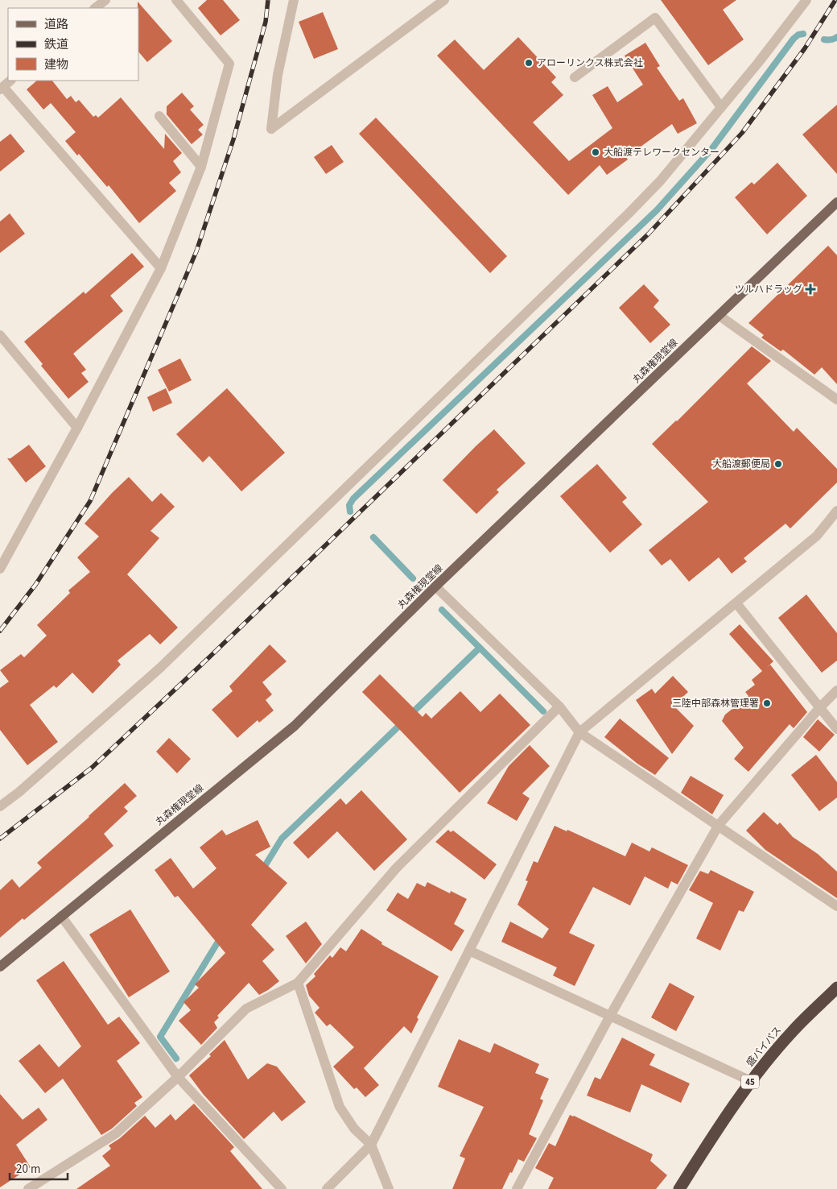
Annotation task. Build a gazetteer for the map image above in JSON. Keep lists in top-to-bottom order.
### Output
{
  "streets": {
    "highway": ["盛バイパス", "45"],
    "main road": ["丸森権現堂線"]
  },
  "places": {
    "other": [
      "アローリンクス株式会社",
      "大船渡テレワークセンター",
      "大船渡郵便局",
      "三陸中部森林管理署"
    ],
    "health": ["ツルハドラッグ"]
  },
  "legend": ["道路", "鉄道", "建物"],
  "scale_bar": "20 m"
}
